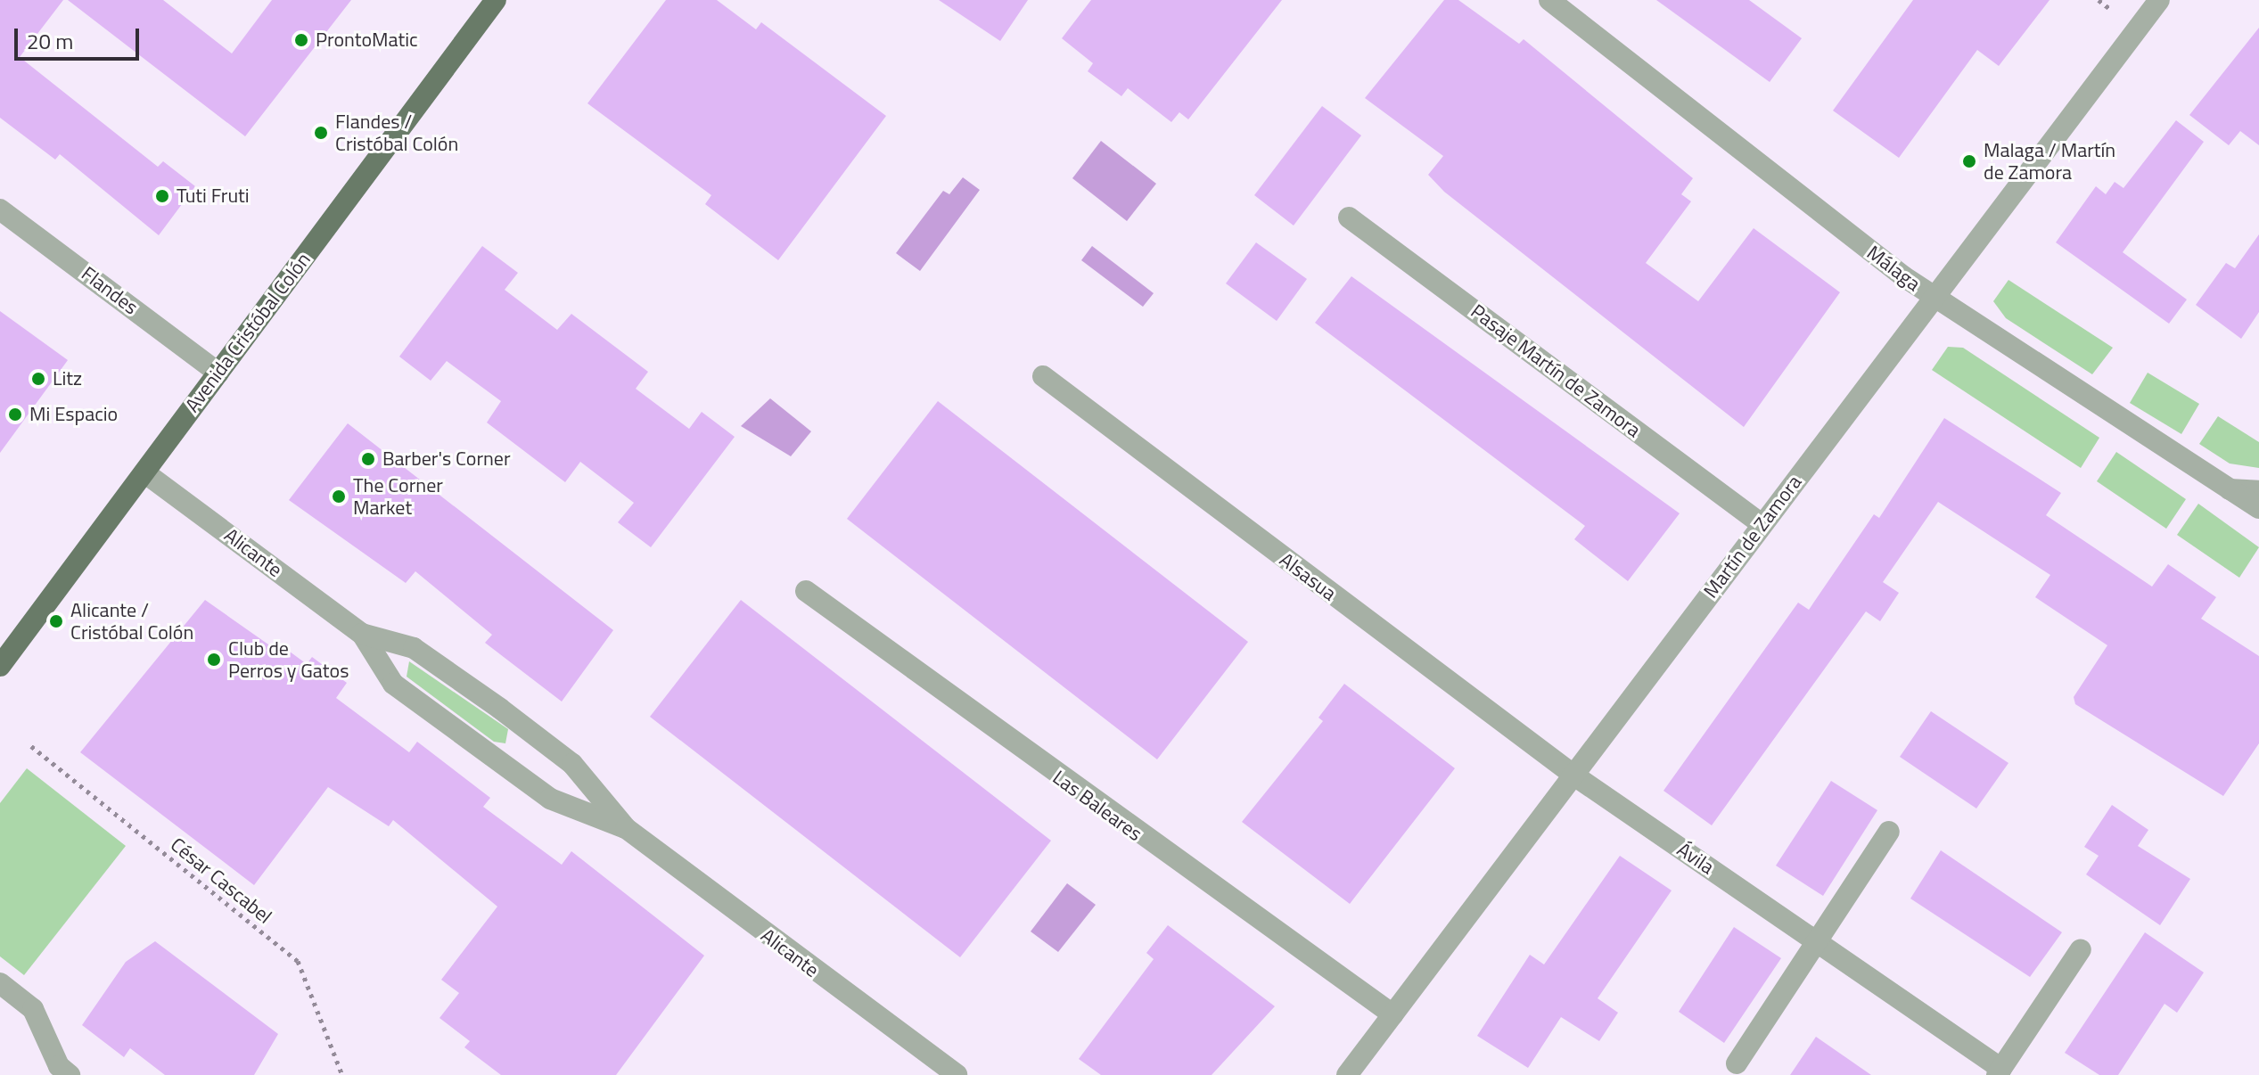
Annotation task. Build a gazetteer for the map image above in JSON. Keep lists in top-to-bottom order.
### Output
{
  "streets": {
    "main road": ["Avenida Cristóbal Colón"],
    "street": [
      "Málaga",
      "Flandes",
      "Pasaje Martín de Zamora",
      "Martín de Zamora",
      "Alicante",
      "Alsasua",
      "Las Baleares",
      "Ávila"
    ],
    "path": ["César Cascabel"]
  },
  "crossings": [
    ["Málaga", "Martín de Zamora"],
    ["Flandes", "Avenida Cristóbal Colón"],
    ["Avenida Cristóbal Colón", "Alicante"],
    ["Pasaje Martín de Zamora", "Martín de Zamora"],
    ["Martín de Zamora", "Alsasua"],
    ["Martín de Zamora", "Las Baleares"],
    ["Martín de Zamora", "Ávila"],
    ["Alsasua", "Ávila"]
  ],
  "places": [
    "ProntoMatic",
    "Flandes / Cristóbal Colón",
    "Malaga / Martín de Zamora",
    "Tuti Fruti",
    "Litz",
    "Mi Espacio",
    "Barber's Corner",
    "The Corner Market",
    "Alicante / Cristóbal Colón",
    "Club de Perros y Gatos"
  ],
  "scale_bar": "20 m"
}
